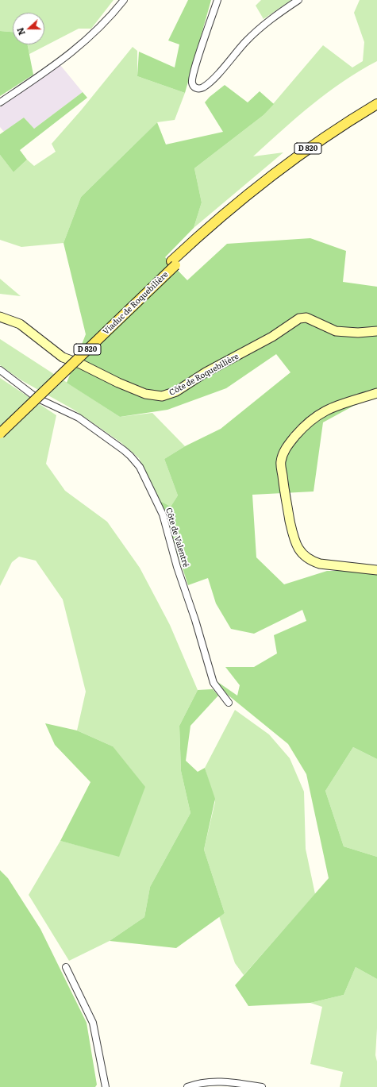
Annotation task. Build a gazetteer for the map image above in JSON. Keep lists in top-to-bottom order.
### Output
{
  "streets": {
    "main road": ["D 820", "Viaduc de Roquebilière"],
    "street": ["Côte de Roquebilière", "Côte de Valentré"]
  },
  "crossings": [
    ["D 820", "Viaduc de Roquebilière"]
  ],
  "north": "left"
}
